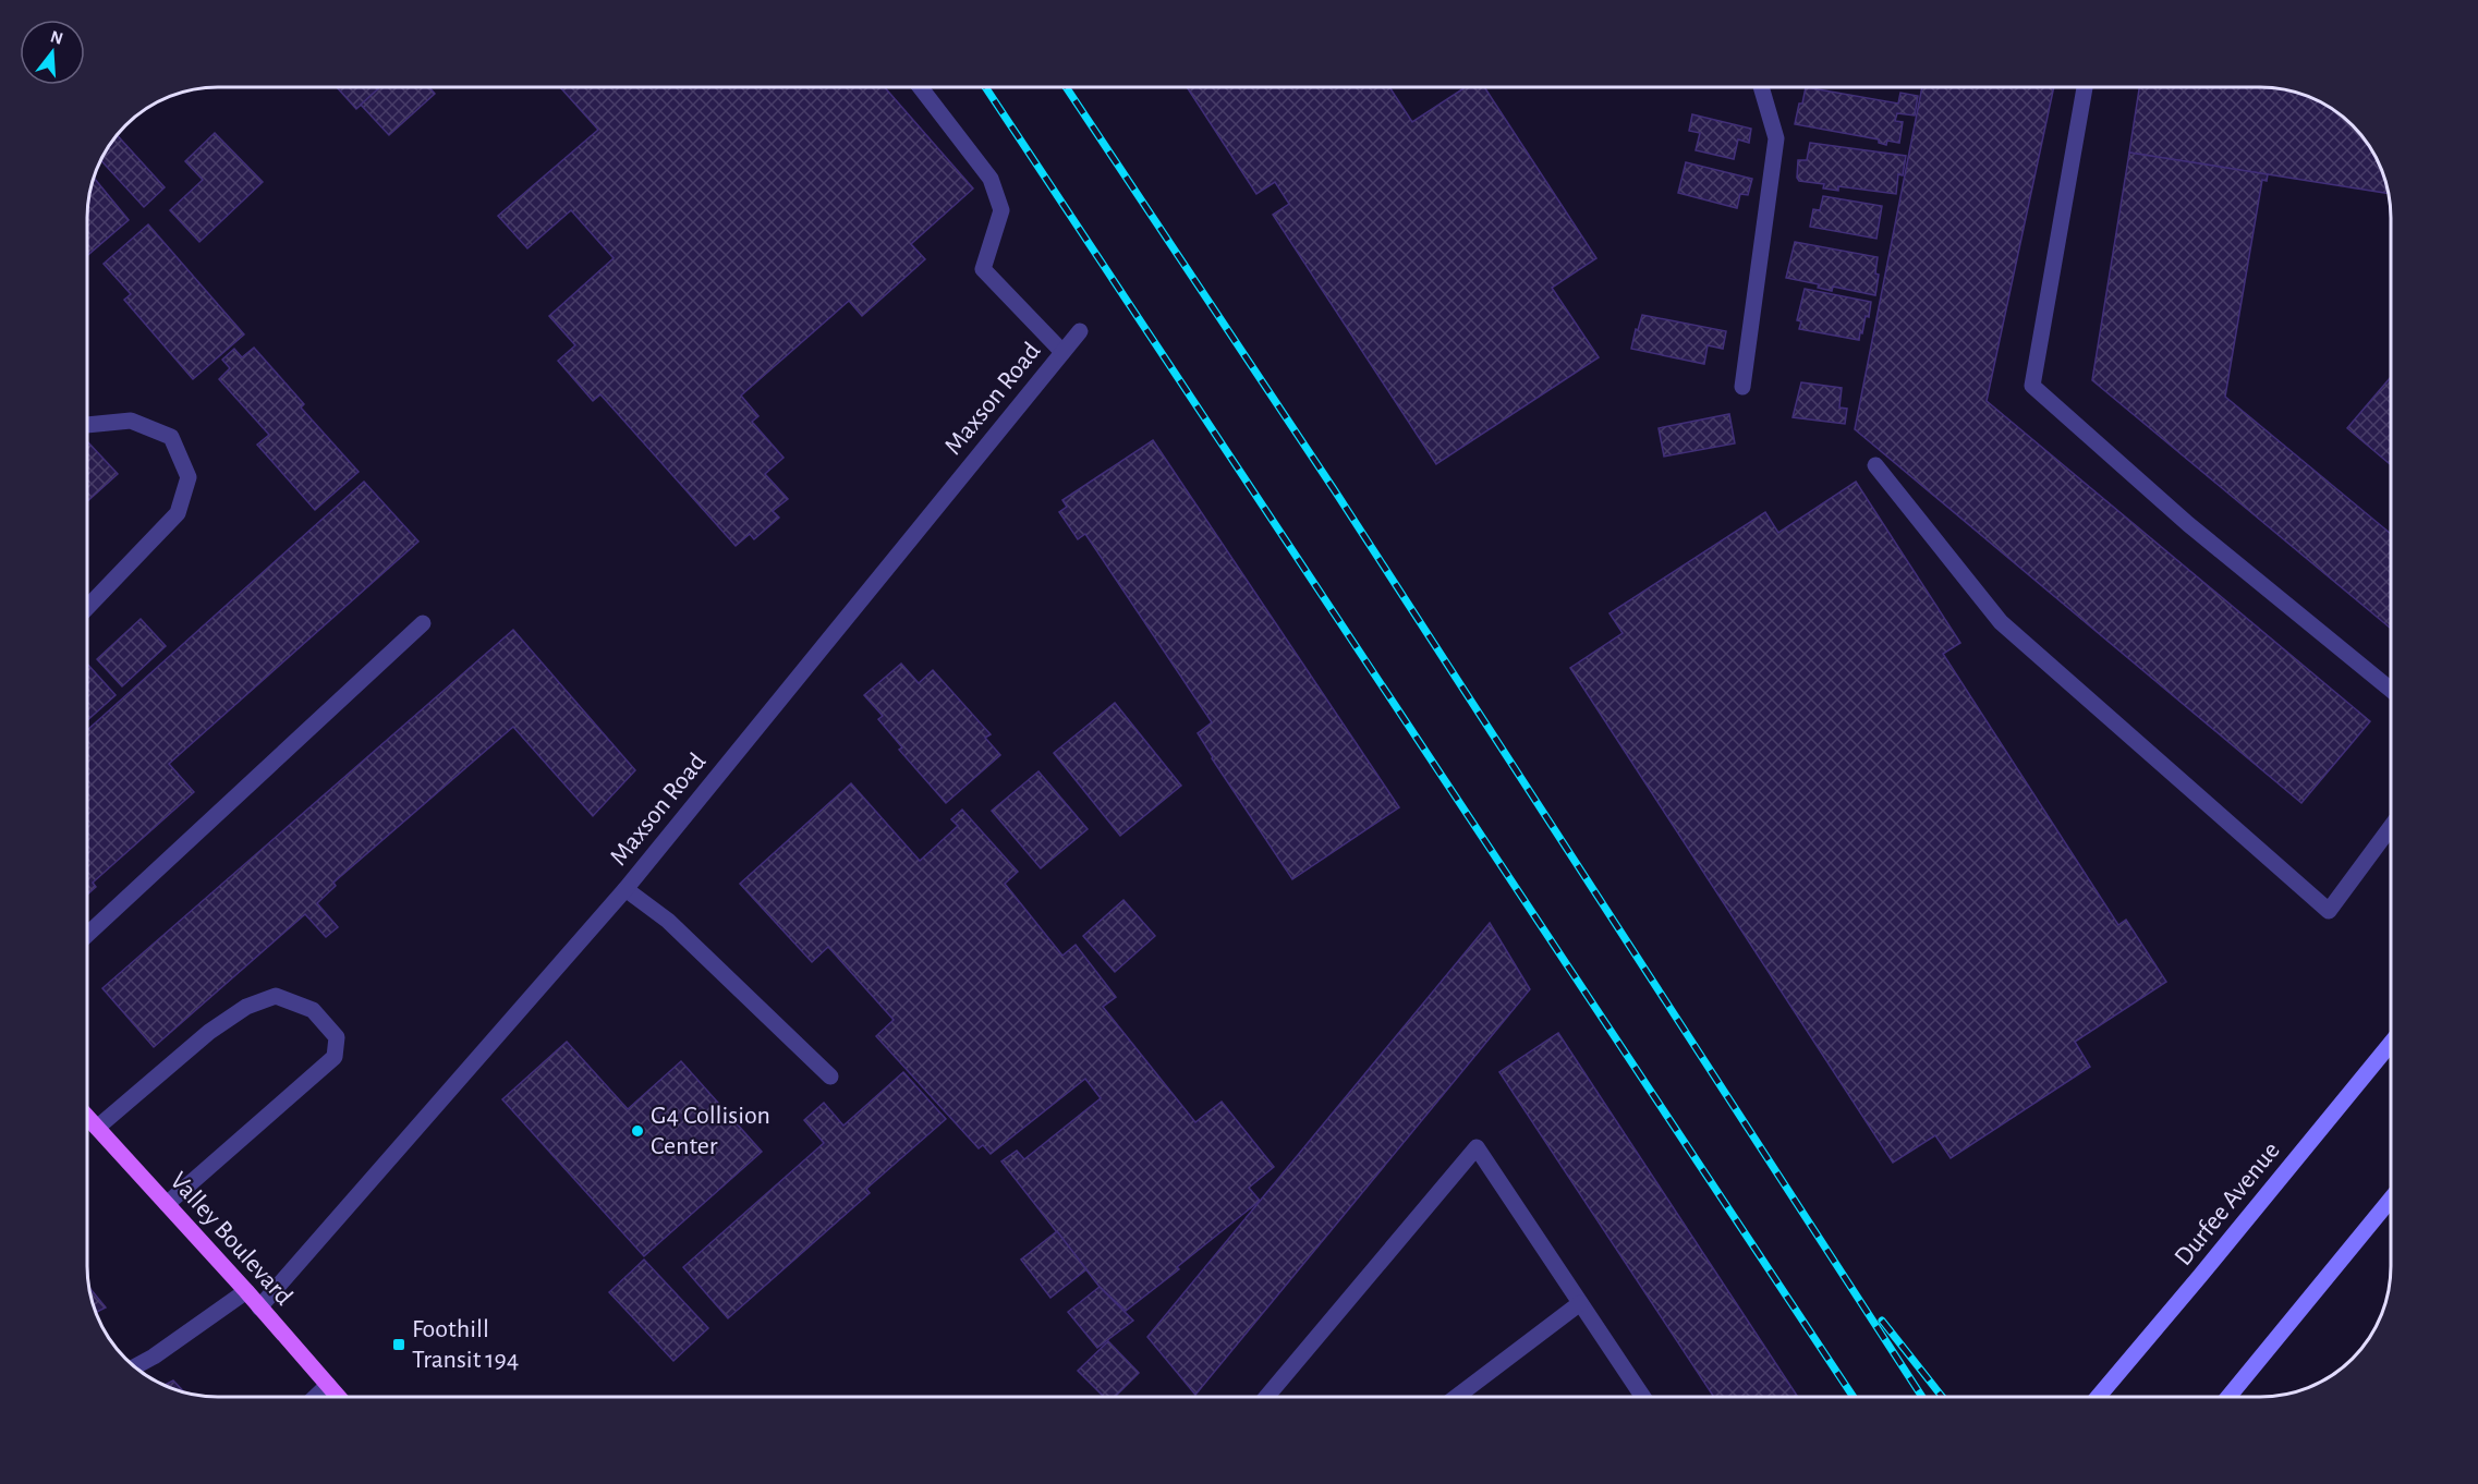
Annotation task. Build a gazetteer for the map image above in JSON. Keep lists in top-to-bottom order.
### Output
{
  "streets": {
    "main road": ["Durfee Avenue", "Valley Boulevard"],
    "street": ["Maxson Road"]
  },
  "crossings": [
    ["Maxson Road", "Valley Boulevard"]
  ],
  "places": {
    "other": ["G4 Collision Center"],
    "transit": ["Foothill Transit 194"]
  },
  "north": "top"
}
